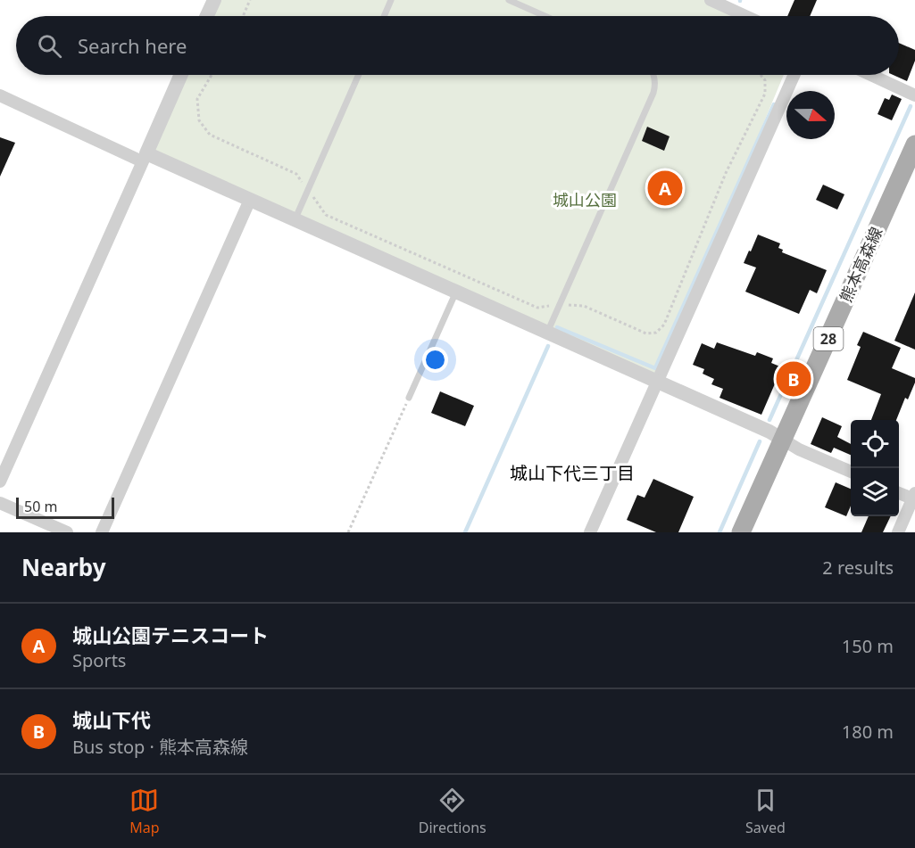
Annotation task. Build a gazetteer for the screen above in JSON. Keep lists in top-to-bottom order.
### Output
{
  "streets": {
    "main road": ["熊本高森線", "28"]
  },
  "districts": ["城山下代三丁目"],
  "parks": ["城山公園"],
  "scale_bar": "50 m",
  "north": "right",
  "page": {
    "search": "Search here",
    "pins": ["A", "B"],
    "scale": "50 m",
    "heading": ["Nearby", "2 results"],
    "list": [
      {
        "mark": "A",
        "name": "城山公園テニスコート",
        "note": "Sports",
        "value": "150 m"
      },
      {
        "mark": "B",
        "name": "城山下代",
        "note": "Bus stop · 熊本高森線",
        "value": "180 m"
      }
    ],
    "nav": ["Map", "Directions", "Saved"]
  }
}
